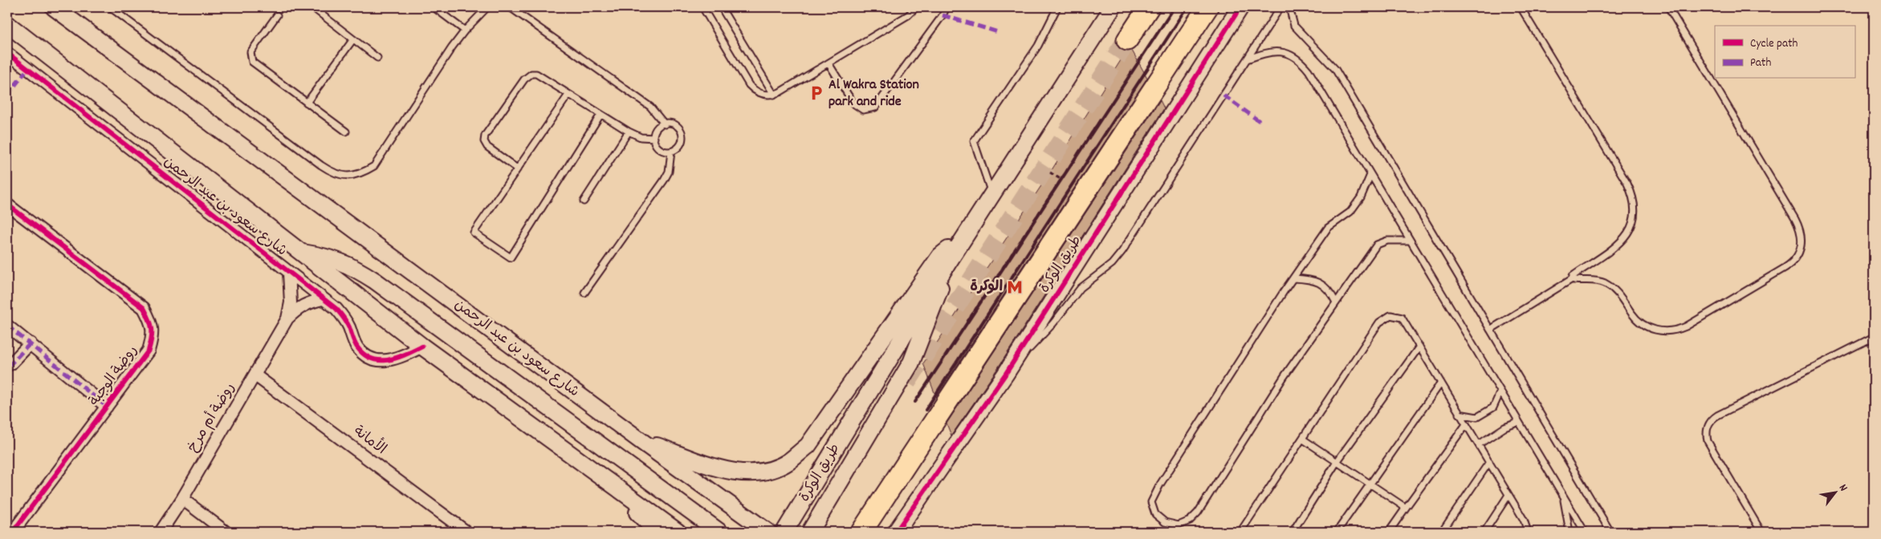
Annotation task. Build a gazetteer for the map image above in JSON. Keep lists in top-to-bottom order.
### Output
{
  "streets": {
    "highway": ["طريق الوكرة"],
    "main road": ["شارع سعود بن عبد الرحمن"],
    "street": ["روضة الوجبة", "روضة أم مرخ", "الأمانة"]
  },
  "crossings": [
    ["شارع سعود بن عبد الرحمن", "روضة أم مرخ"],
    ["روضة أم مرخ", "الأمانة"]
  ],
  "places": {
    "parking": ["Al Wakra Station park and ride"],
    "metro station": ["الوكرة"]
  },
  "legend": ["Cycle path", "Path"],
  "north": "top right"
}
